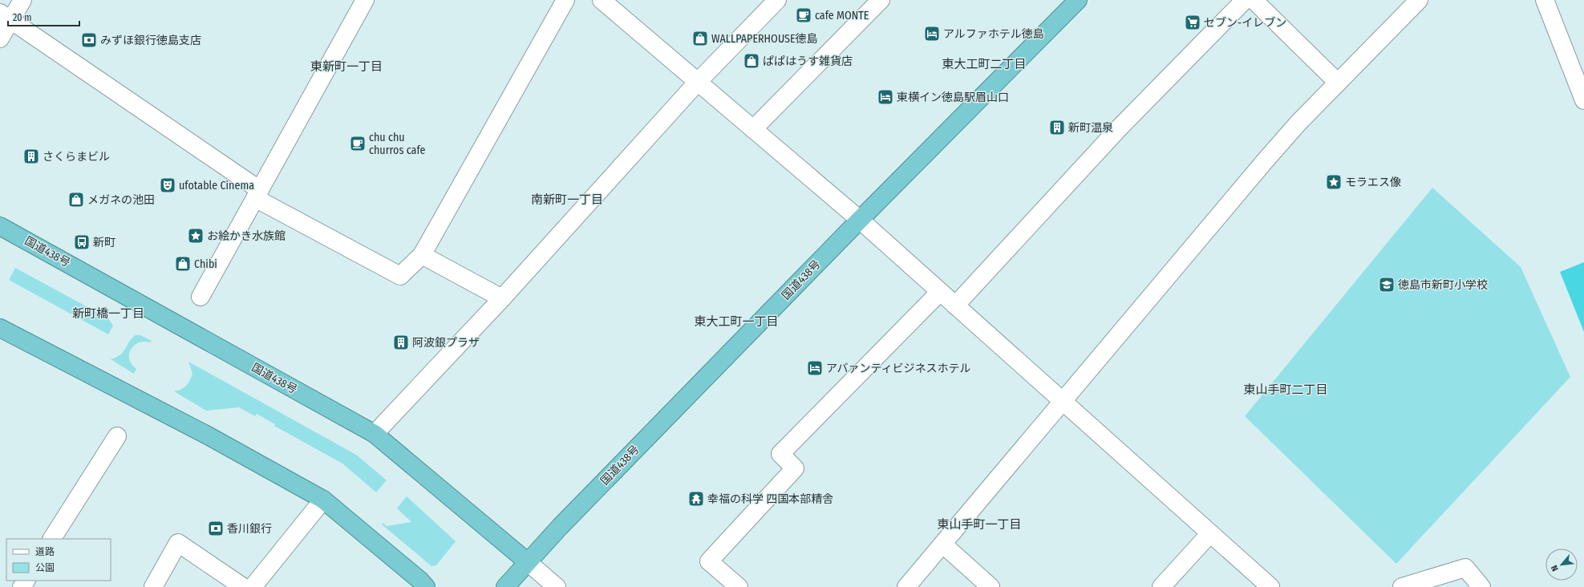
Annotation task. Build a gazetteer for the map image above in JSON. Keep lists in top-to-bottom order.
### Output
{
  "streets": {
    "highway": ["国道438号"]
  },
  "districts": [
    "東大工町二丁目",
    "東新町一丁目",
    "南新町一丁目",
    "新町橋一丁目",
    "東大工町一丁目",
    "東山手町二丁目",
    "東山手町一丁目"
  ],
  "places": {
    "cafe": ["cafe MONTE", "chu chu churros cafe"],
    "supermarket": ["セブン-イレブン"],
    "hotel": ["アルファホテル徳島", "東横イン徳島駅眉山口", "アバァンティビジネスホテル"],
    "shop": [
      "WALLPAPERHOUSE徳島",
      "ぱぱはうす雑貨店",
      "メガネの池田",
      "Chibi"
    ],
    "bank": ["みずほ銀行徳島支店", "香川銀行"],
    "building": ["新町温泉", "さくらまビル", "阿波銀プラザ"],
    "place": ["モラエス像", "お絵かき水族館"],
    "theatre": ["ufotable Cinema"],
    "bus stop": ["新町"],
    "school or university": ["徳島市新町小学校"],
    "temple": ["幸福の科学 四国本部精舎"]
  },
  "legend": ["道路", "公園"],
  "scale_bar": "20 m",
  "north": "bottom left"
}
